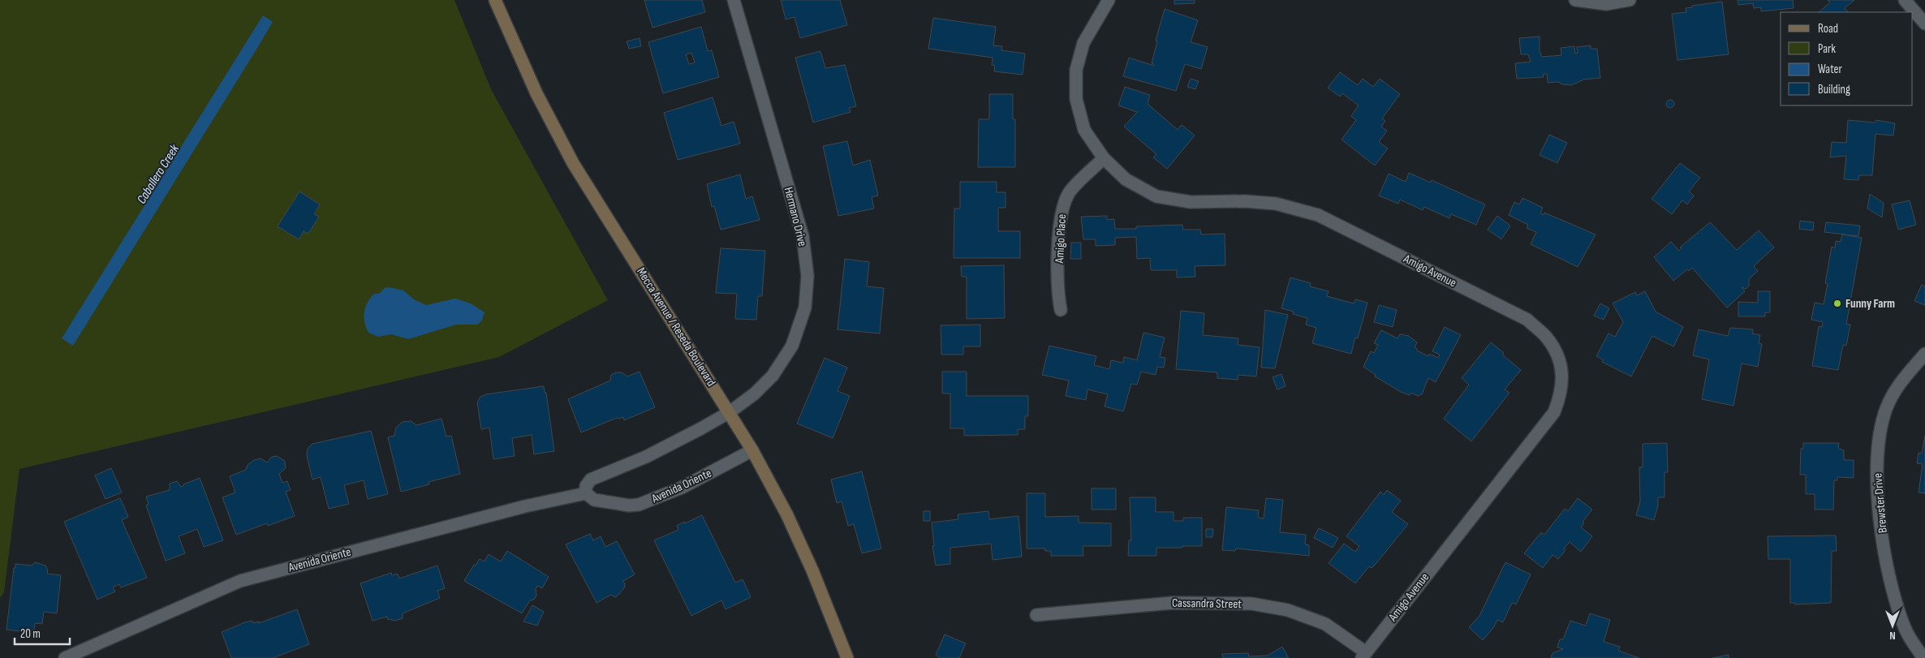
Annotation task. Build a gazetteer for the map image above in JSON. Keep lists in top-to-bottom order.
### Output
{
  "streets": {
    "main road": ["Mecca Avenue / Reseda Boulevard"],
    "street": [
      "Hermano Drive",
      "Amigo Place",
      "Amigo Avenue",
      "Avenida Oriente",
      "Brewster Drive",
      "Cassandra Street"
    ]
  },
  "crossings": [
    ["Hermano Drive", "Mecca Avenue / Reseda Boulevard"],
    ["Amigo Place", "Amigo Avenue"],
    ["Amigo Avenue", "Cassandra Street"],
    ["Mecca Avenue / Reseda Boulevard", "Avenida Oriente"]
  ],
  "water": ["Caballero Creek"],
  "places": ["Funny Farm"],
  "legend": [
    "Road",
    "Park",
    "Water",
    "Building"
  ],
  "scale_bar": "20 m",
  "north": "bottom"
}
